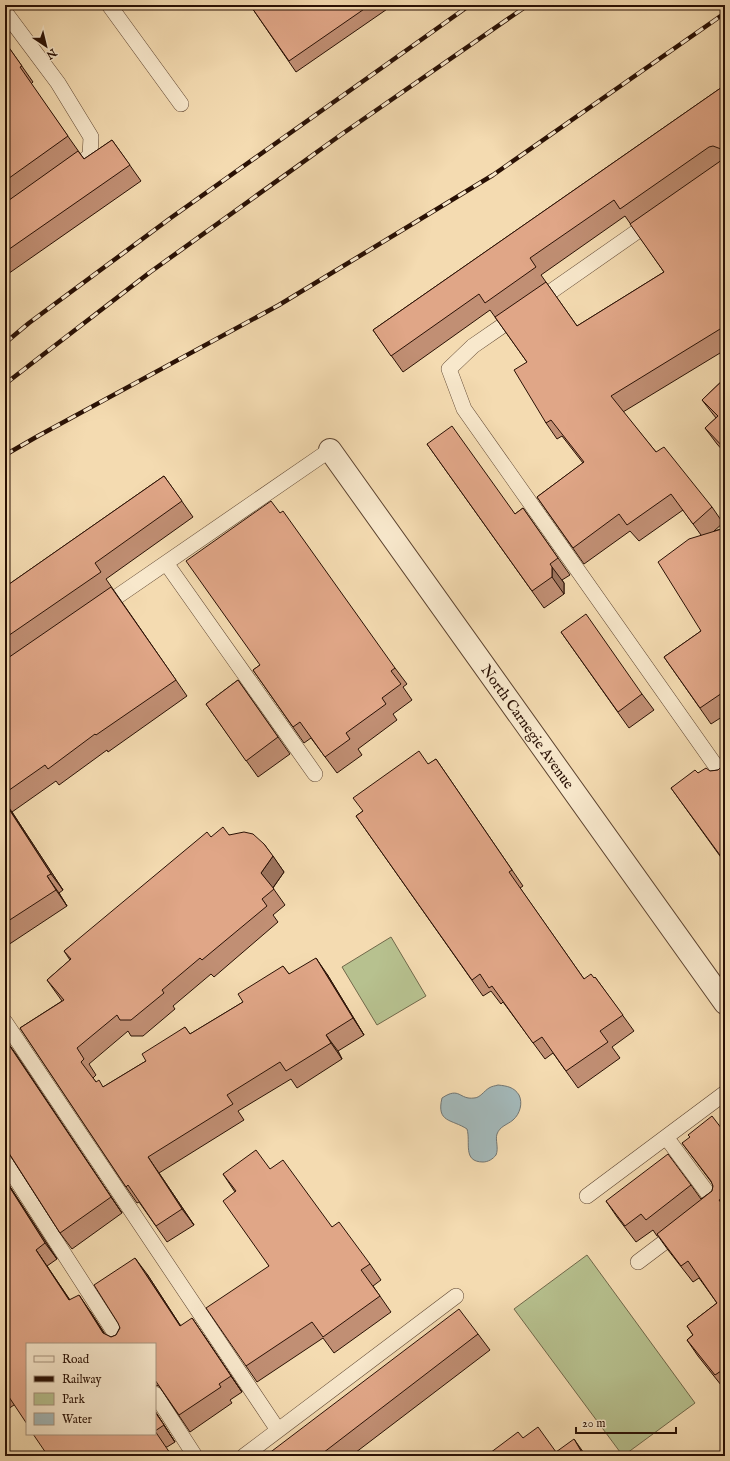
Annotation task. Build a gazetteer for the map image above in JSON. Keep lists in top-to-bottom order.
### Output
{
  "streets": {
    "street": ["North Carnegie Avenue"]
  },
  "legend": [
    "Road",
    "Railway",
    "Park",
    "Water"
  ],
  "scale_bar": "20 m",
  "north": "bottom right"
}
